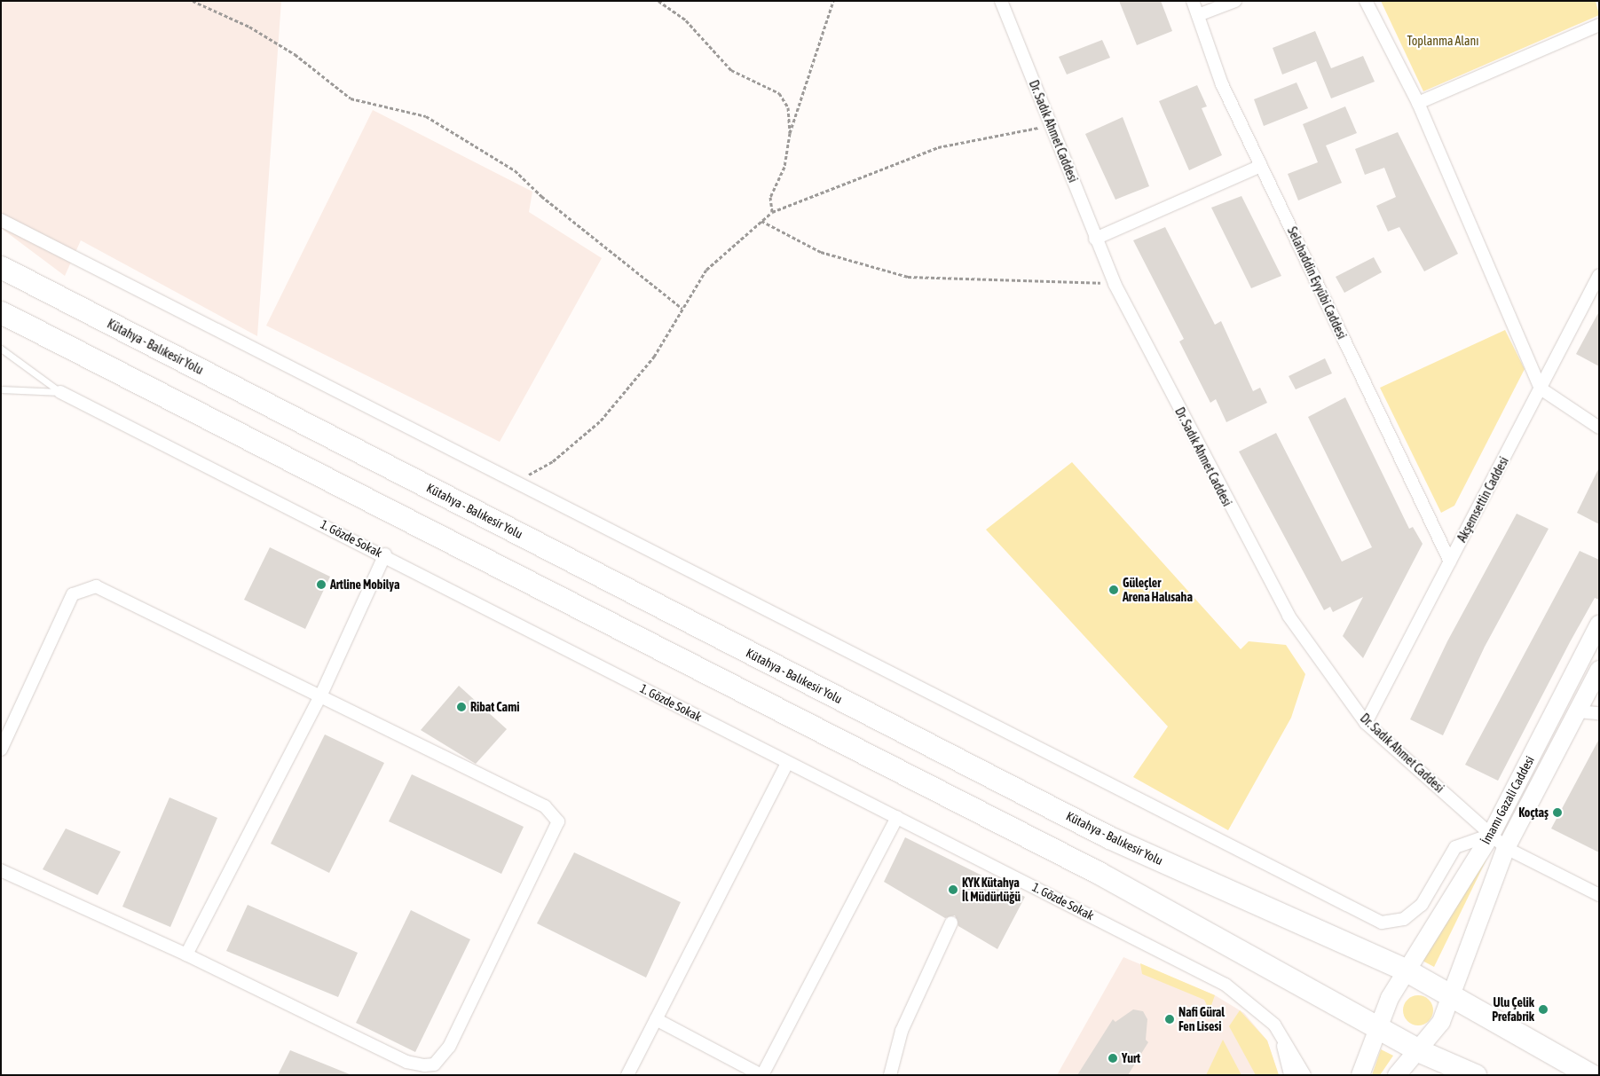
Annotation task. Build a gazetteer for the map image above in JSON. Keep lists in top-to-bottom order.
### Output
{
  "streets": {
    "highway": ["Kütahya - Balıkesir Yolu"],
    "main road": ["İmamı Gazali Caddesi"],
    "street": [
      "Dr. Sadık Ahmet Caddesi",
      "Selahaddin Eyyübi Caddesi",
      "Akşemsettin Caddesi",
      "1. Gözde Sokak"
    ]
  },
  "crossings": [
    ["Dr. Sadık Ahmet Caddesi", "Akşemsettin Caddesi"],
    ["Dr. Sadık Ahmet Caddesi", "İmamı Gazali Caddesi"],
    ["Selahaddin Eyyübi Caddesi", "Akşemsettin Caddesi"],
    ["Kütahya - Balıkesir Yolu", "İmamı Gazali Caddesi"]
  ],
  "parks": ["Toplanma Alanı"],
  "places": [
    "Artline Mobilya",
    "Güleçler Arena Halısaha",
    "Ribat Cami",
    "Koçtaş",
    "KYK Kütahya İl Müdürlüğü",
    "Ulu Çelik Prefabrik",
    "Nafi Güral Fen Lisesi",
    "Yurt"
  ]
}
